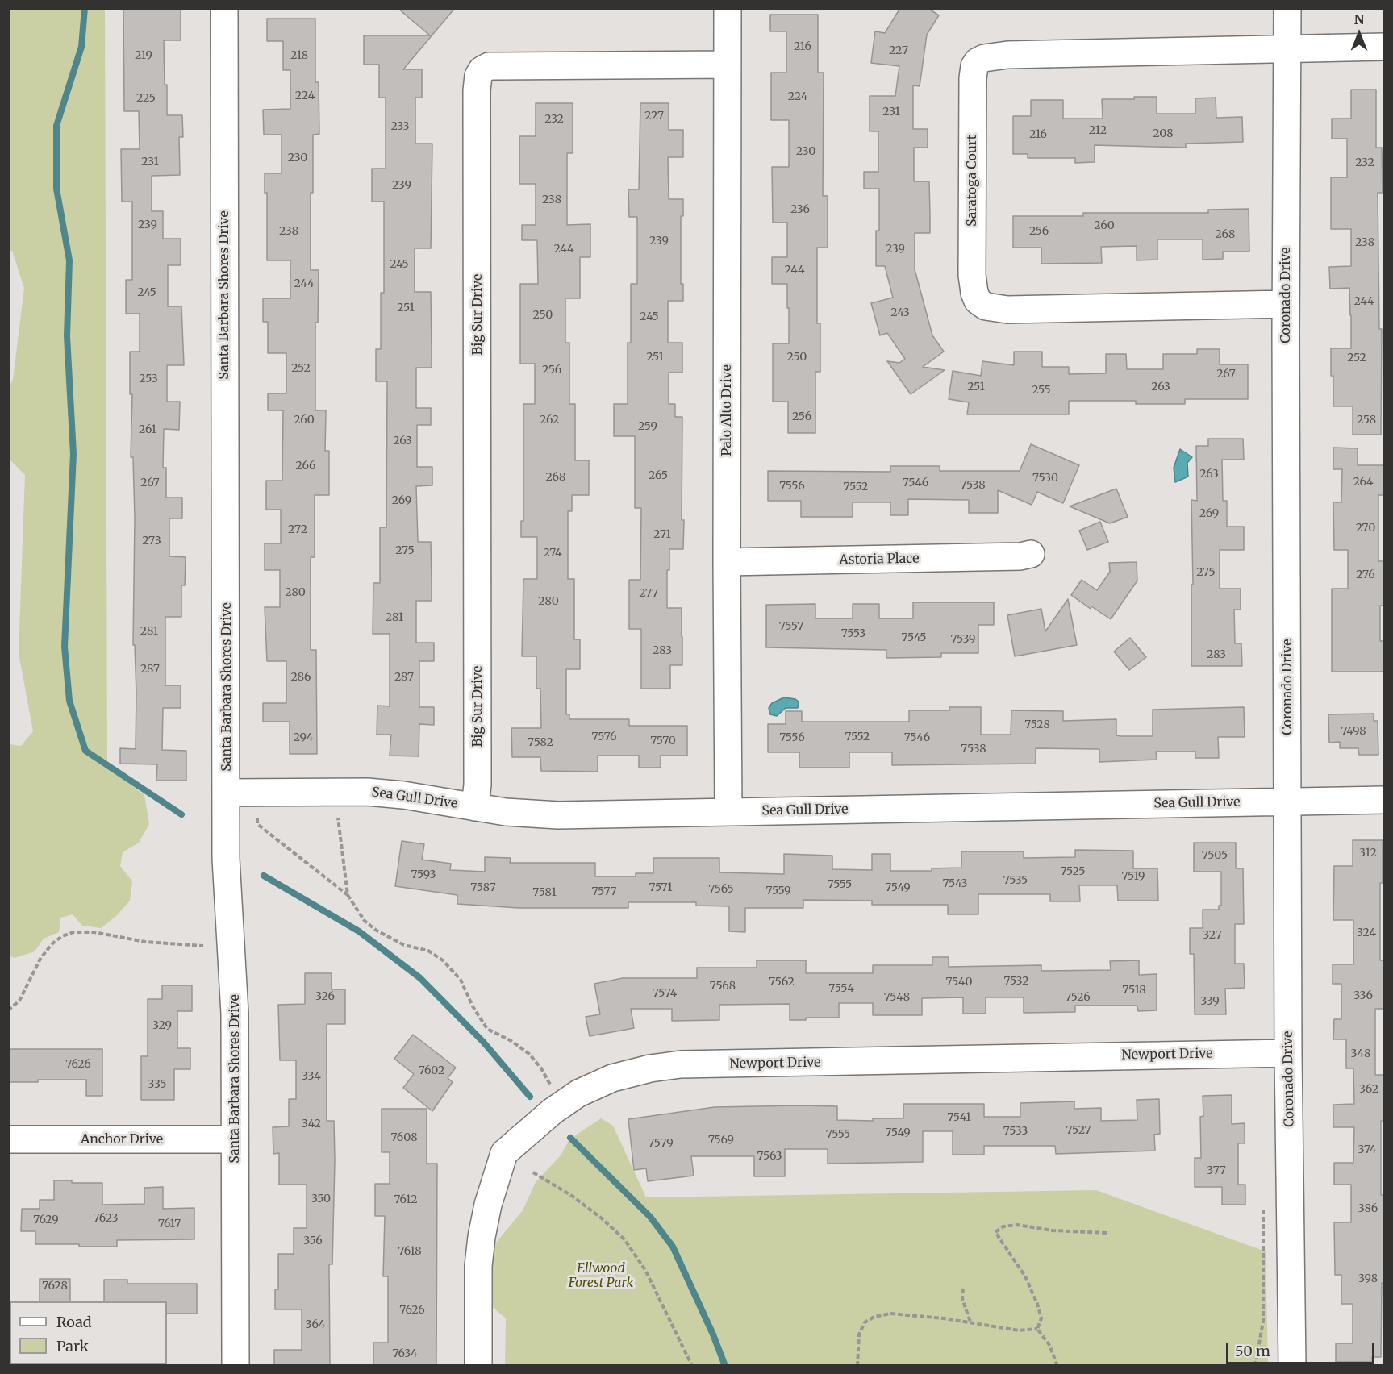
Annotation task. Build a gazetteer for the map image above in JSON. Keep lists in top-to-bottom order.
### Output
{
  "streets": {
    "street": [
      "Saratoga Court",
      "Santa Barbara Shores Drive",
      "Coronado Drive",
      "Big Sur Drive",
      "Palo Alto Drive",
      "Astoria Place",
      "Sea Gull Drive",
      "Newport Drive",
      "Anchor Drive"
    ]
  },
  "crossings": [
    ["Saratoga Court", "Coronado Drive"],
    ["Santa Barbara Shores Drive", "Sea Gull Drive"],
    ["Santa Barbara Shores Drive", "Anchor Drive"],
    ["Coronado Drive", "Sea Gull Drive"],
    ["Coronado Drive", "Newport Drive"],
    ["Big Sur Drive", "Palo Alto Drive"],
    ["Big Sur Drive", "Sea Gull Drive"],
    ["Palo Alto Drive", "Astoria Place"],
    ["Palo Alto Drive", "Sea Gull Drive"]
  ],
  "parks": ["Ellwood Forest Park"],
  "house_numbers": [
    "216",
    "227",
    "219",
    "218",
    "224",
    "224",
    "225",
    "231",
    "227",
    "232",
    "233",
    "212",
    "208",
    "216",
    "230",
    "230",
    "231",
    "232",
    "239",
    "238",
    "236",
    "239",
    "260",
    "238",
    "256",
    "268",
    "239",
    "238",
    "244",
    "239",
    "245",
    "244",
    "244",
    "245",
    "244",
    "251",
    "243",
    "250",
    "245",
    "251",
    "250",
    "252",
    "252",
    "256",
    "267",
    "253",
    "251",
    "263",
    "255",
    "256",
    "260",
    "262",
    "258",
    "259",
    "261",
    "263",
    "266",
    "263",
    "265",
    "268",
    "7530",
    "264",
    "267",
    "7546",
    "7538",
    "7556",
    "7552",
    "269",
    "269",
    "270",
    "272",
    "271",
    "273",
    "275",
    "274",
    "275",
    "276",
    "280",
    "277",
    "280",
    "281",
    "7557",
    "281",
    "7553",
    "7545",
    "7539",
    "283",
    "283",
    "287",
    "286",
    "287",
    "7528",
    "7498",
    "7576",
    "7552",
    "294",
    "7556",
    "7546",
    "7570",
    "7582",
    "7538",
    "312",
    "7505",
    "7525",
    "7593",
    "7519",
    "7535",
    "7543",
    "7555",
    "7587",
    "7571",
    "7549",
    "7565",
    "7559",
    "7577",
    "7581",
    "324",
    "327",
    "7532",
    "7562",
    "7540",
    "7568",
    "7554",
    "7518",
    "7574",
    "336",
    "326",
    "7548",
    "7526",
    "339",
    "329",
    "348",
    "7626",
    "7602",
    "334",
    "335",
    "362",
    "7541",
    "342",
    "7527",
    "7533",
    "7549",
    "7555",
    "7608",
    "7569",
    "7579",
    "374",
    "7563",
    "377",
    "350",
    "7612",
    "386",
    "7623",
    "7629",
    "7617",
    "356",
    "7618",
    "398",
    "7628",
    "7626",
    "364",
    "7634"
  ],
  "legend": ["Road", "Park"],
  "scale_bar": "50 m",
  "north": "top"
}
